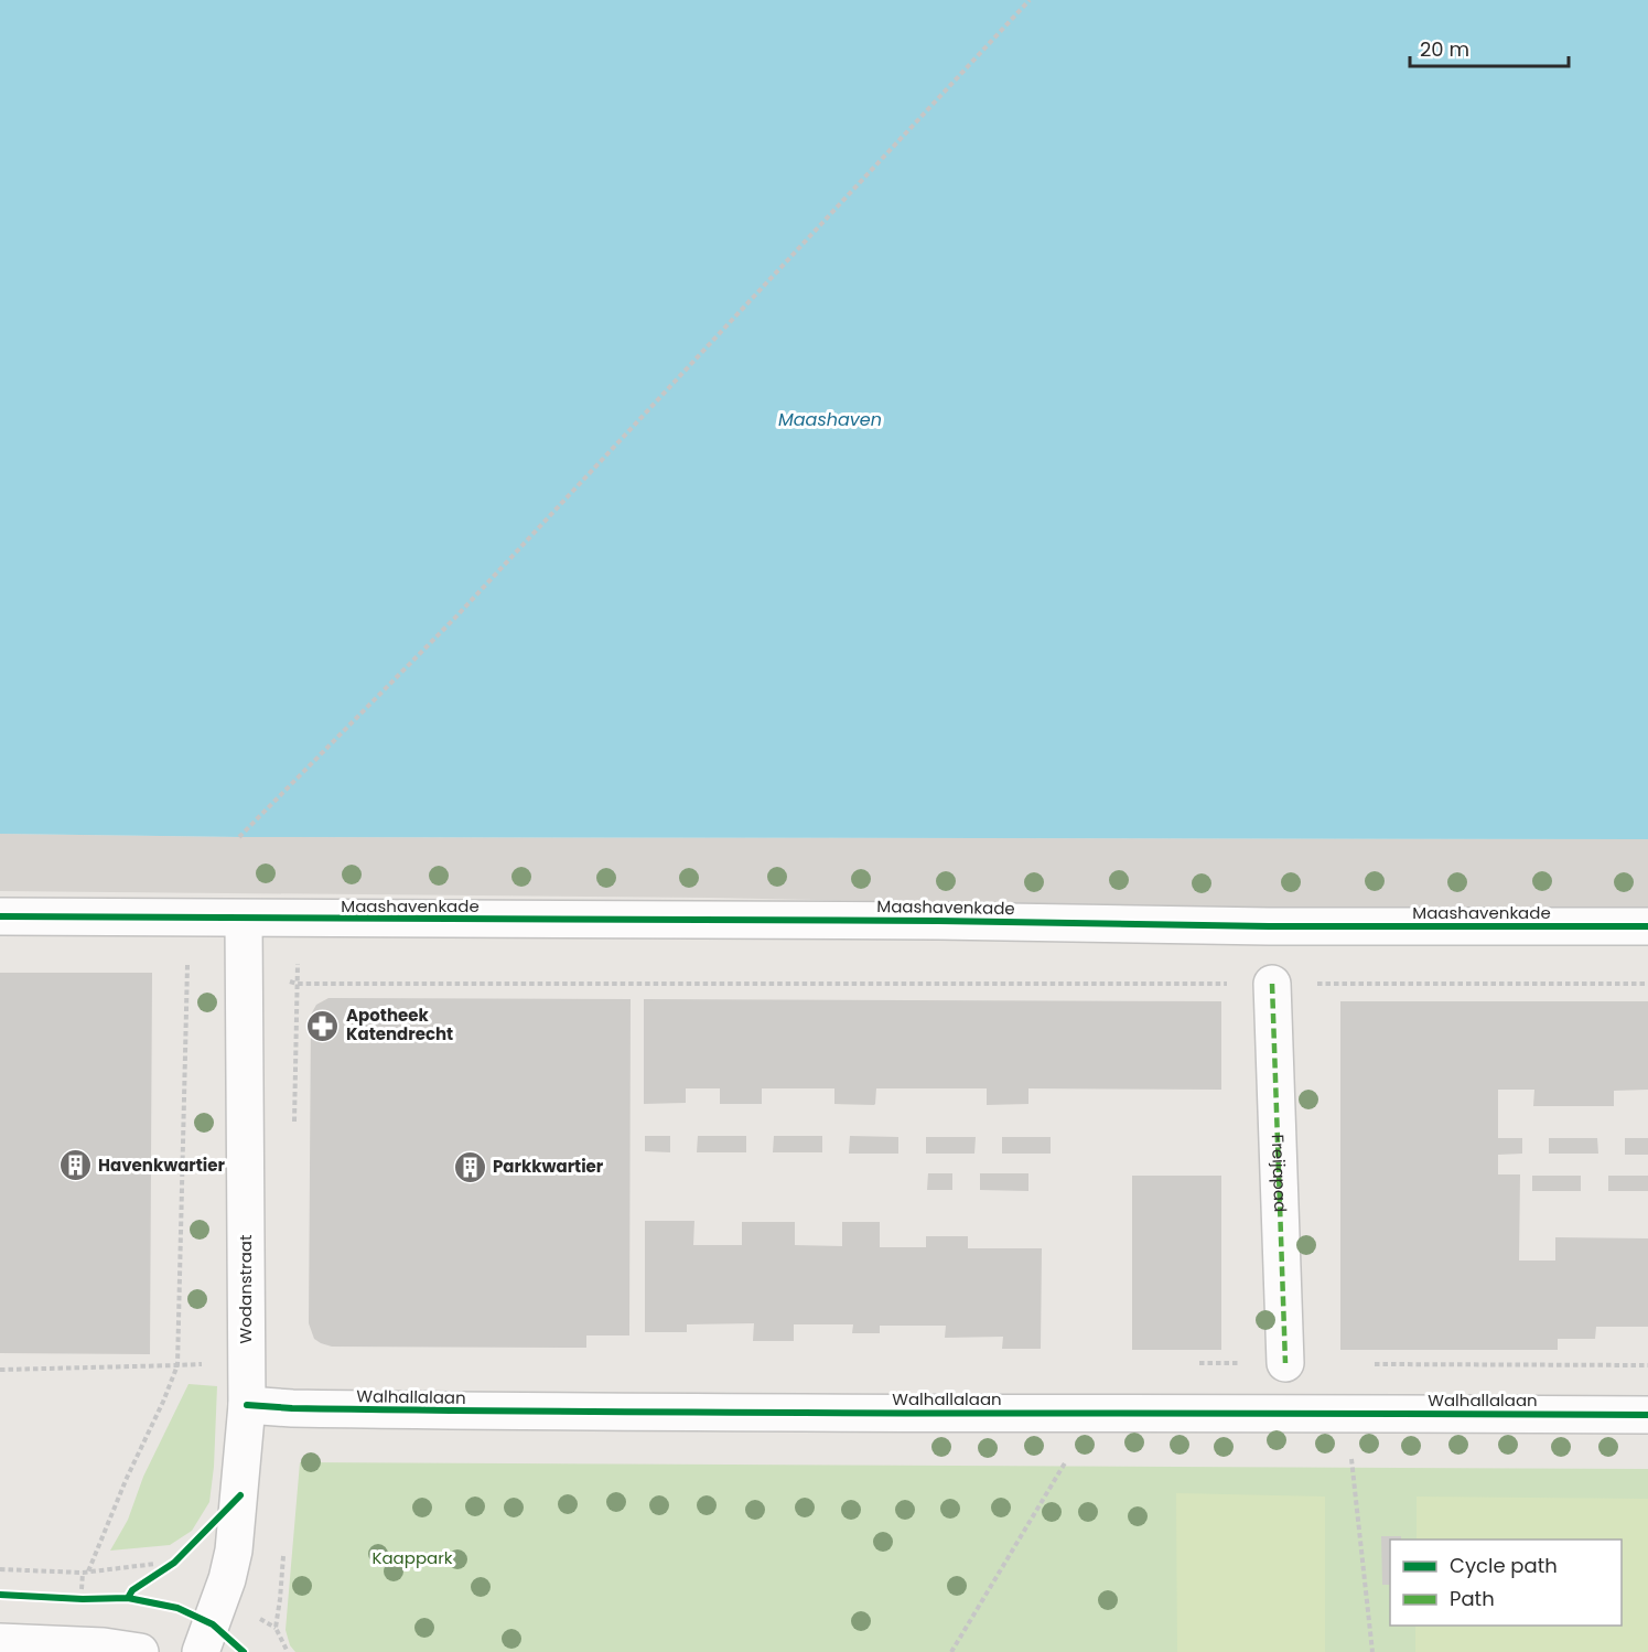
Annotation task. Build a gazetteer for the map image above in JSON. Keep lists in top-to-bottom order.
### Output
{
  "streets": {
    "street": [
      "Maashavenkade",
      "Freijapad",
      "Wodanstraat",
      "Walhallalaan"
    ]
  },
  "crossings": [
    ["Maashavenkade", "Wodanstraat"],
    ["Wodanstraat", "Walhallalaan"]
  ],
  "water": ["Maashaven"],
  "parks": ["Kaappark"],
  "places": {
    "pharmacy": ["Apotheek Katendrecht"],
    "building": ["Havenkwartier", "Parkkwartier"]
  },
  "legend": ["Cycle path", "Path"],
  "scale_bar": "20 m"
}
